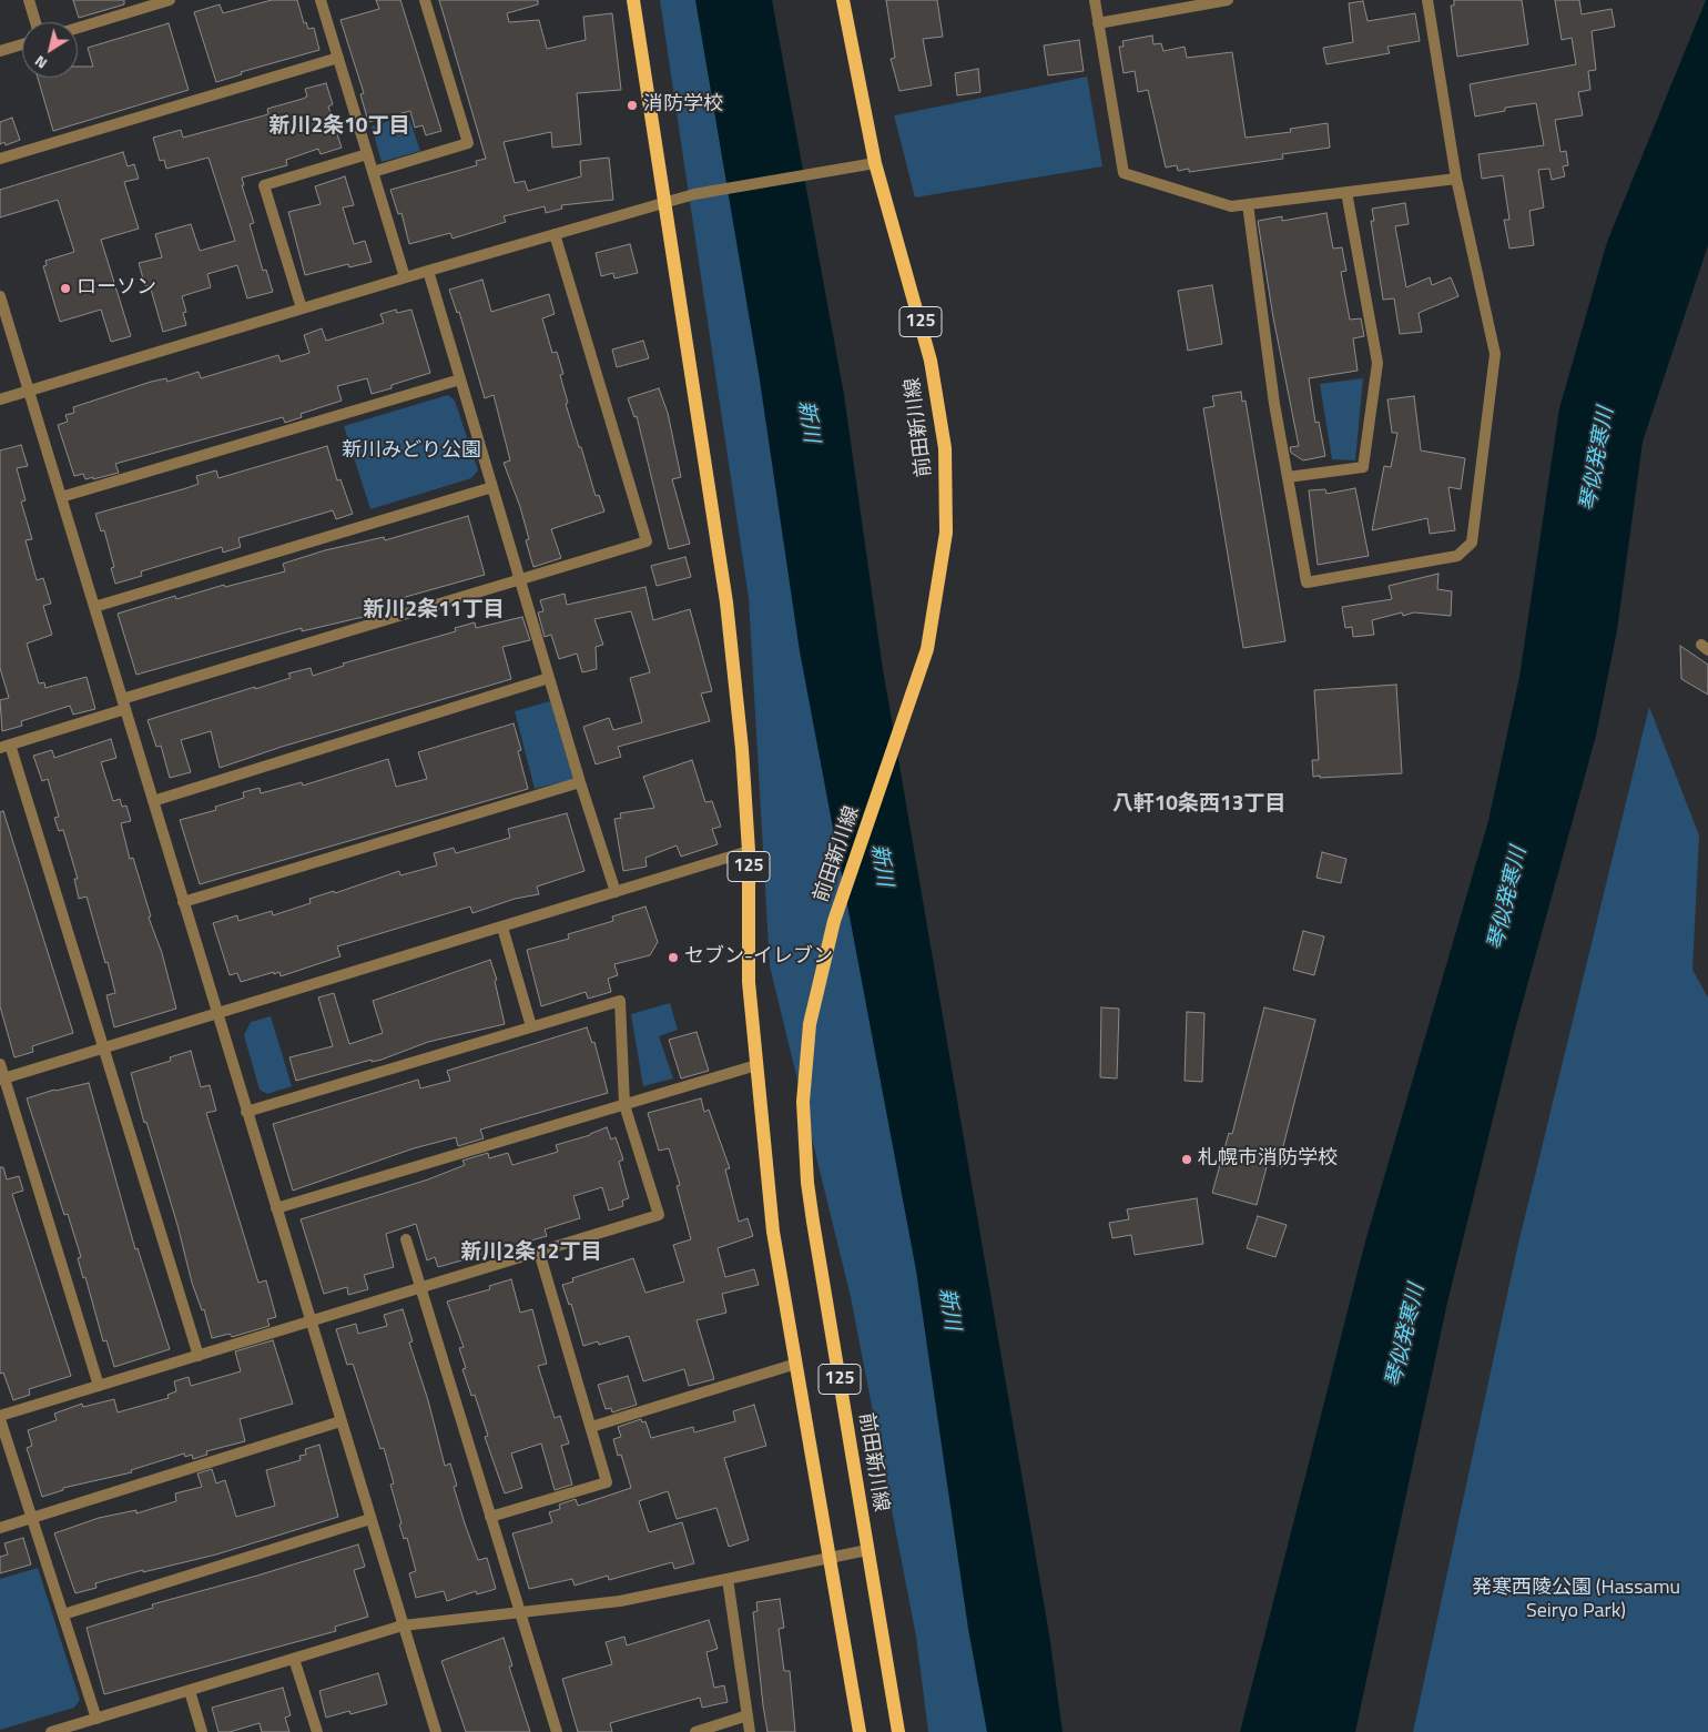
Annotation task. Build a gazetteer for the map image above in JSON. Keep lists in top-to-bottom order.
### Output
{
  "streets": {
    "main road": ["125", "前田新川線"]
  },
  "districts": [
    "新川2条10丁目",
    "新川2条11丁目",
    "八軒10条西13丁目",
    "新川2条12丁目"
  ],
  "water": ["新川", "琴似発寒川"],
  "parks": ["新川みどり公園", "発寒西陵公園 (Hassamu Seiryo Park)"],
  "places": [
    "消防学校",
    "ローソン",
    "セブン-イレブン",
    "札幌市消防学校"
  ],
  "north": "bottom left"
}
